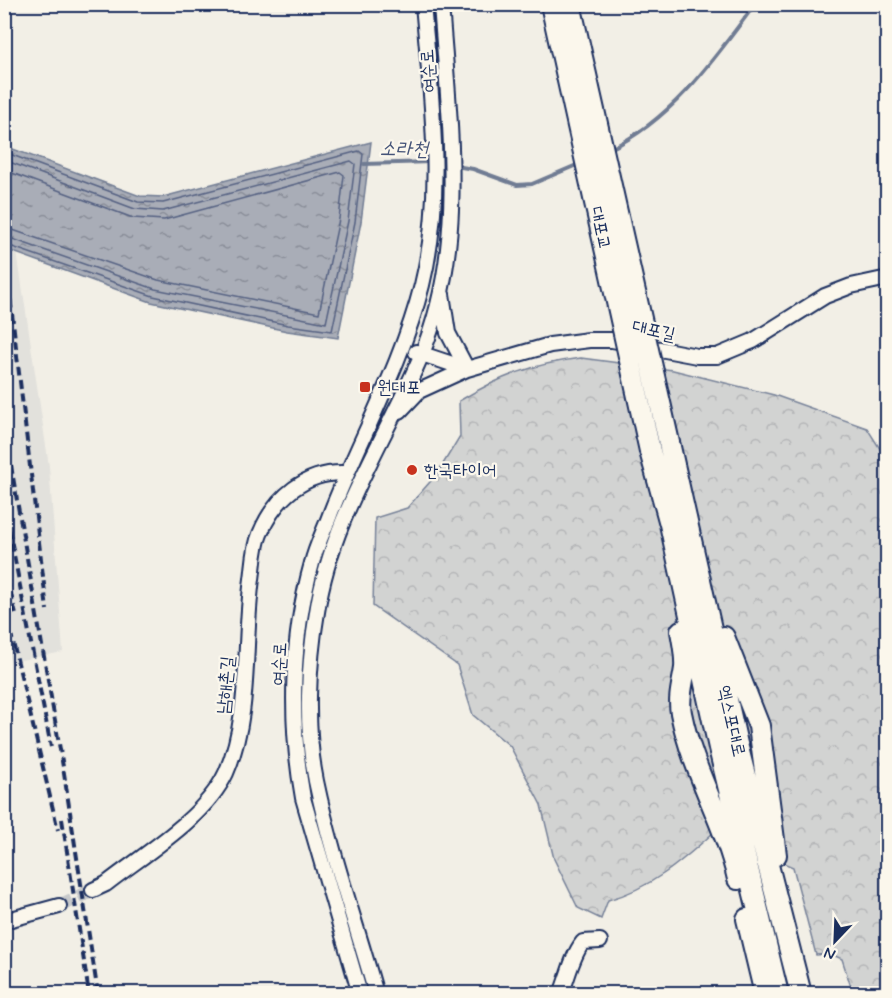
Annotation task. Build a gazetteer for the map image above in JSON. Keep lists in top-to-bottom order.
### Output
{
  "streets": {
    "highway": ["대포교", "엑스포대로"],
    "street": ["여순로", "대포길", "남해촌길"]
  },
  "crossings": [
    ["여순로", "대포길"],
    ["여순로", "남해촌길"],
    ["대포교", "엑스포대로"]
  ],
  "water": ["소라천"],
  "places": {
    "transit": ["원대포"],
    "other": ["한국타이어"]
  },
  "north": "bottom left"
}
